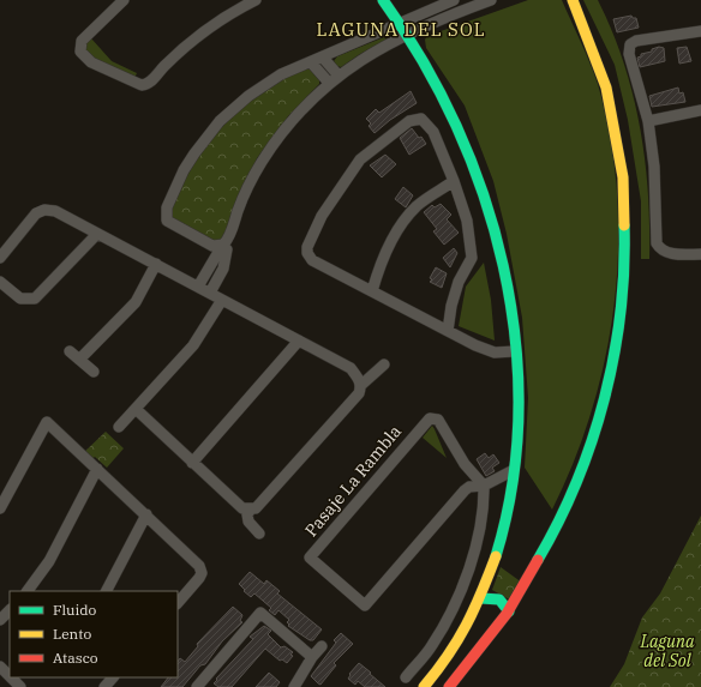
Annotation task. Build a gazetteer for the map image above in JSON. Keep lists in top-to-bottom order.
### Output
{
  "streets": {
    "street": ["Pasaje La Rambla"]
  },
  "districts": ["LAGUNA DEL SOL"],
  "parks": ["Laguna del Sol"],
  "legend": ["Fluido", "Lento", "Atasco"]
}
